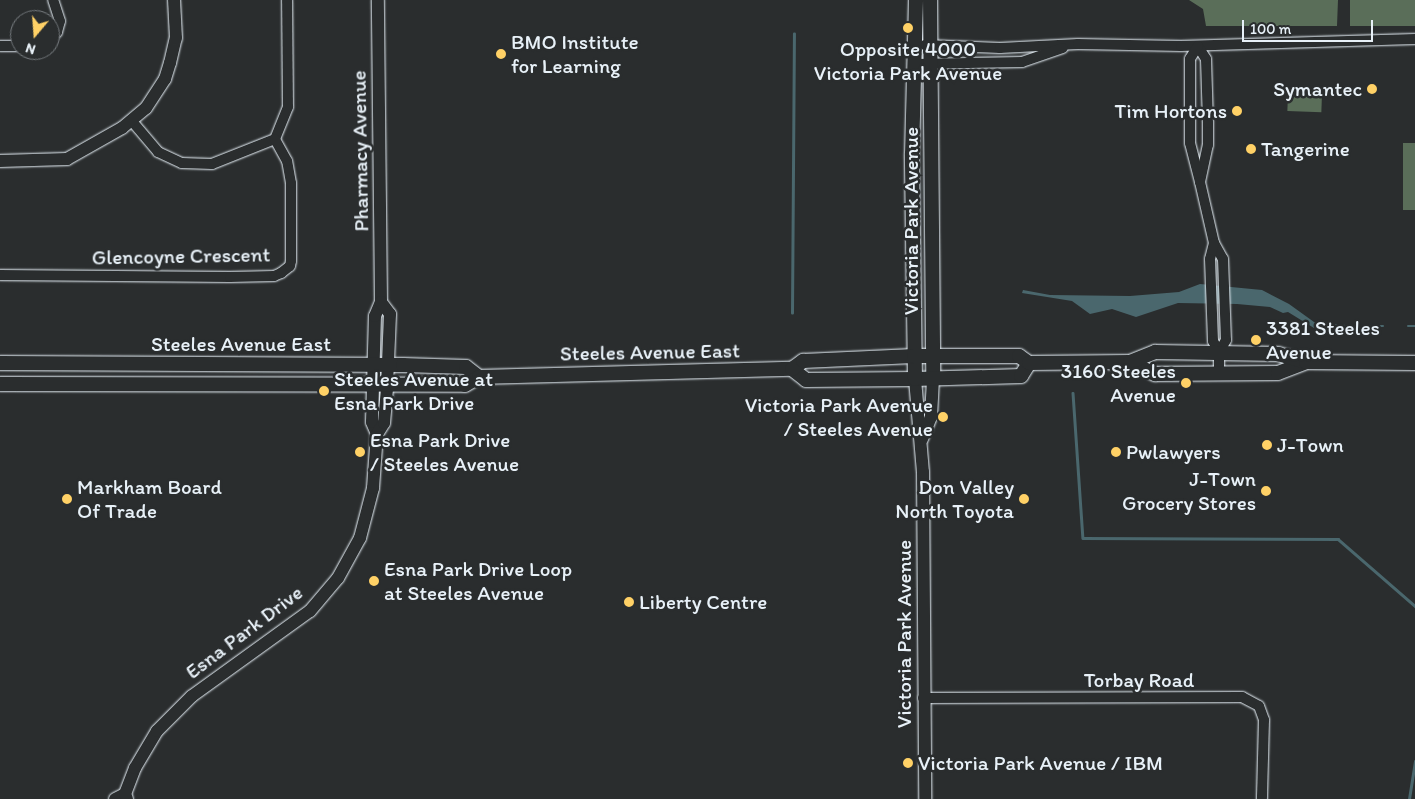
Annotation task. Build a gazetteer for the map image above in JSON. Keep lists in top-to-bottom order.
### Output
{
  "streets": {
    "main road": ["Victoria Park Avenue", "Steeles Avenue East"],
    "street": [
      "Pharmacy Avenue",
      "Glencoyne Crescent",
      "Esna Park Drive",
      "Torbay Road"
    ]
  },
  "crossings": [
    ["Pharmacy Avenue", "Steeles Avenue East"],
    ["Pharmacy Avenue", "Esna Park Drive"],
    ["Victoria Park Avenue", "Steeles Avenue East"],
    ["Victoria Park Avenue", "Torbay Road"],
    ["Steeles Avenue East", "Esna Park Drive"]
  ],
  "places": [
    "Opposite 4000 Victoria Park Avenue",
    "BMO Institute for Learning",
    "Symantec",
    "Tim Hortons",
    "Tangerine",
    "3381 Steeles Avenue",
    "3160 Steeles Avenue",
    "Steeles Avenue at Esna Park Drive",
    "Victoria Park Avenue / Steeles Avenue",
    "J-Town",
    "Esna Park Drive / Steeles Avenue",
    "Pwlawyers",
    "J-Town Grocery Stores",
    "Markham Board Of Trade",
    "Don Valley North Toyota",
    "Esna Park Drive Loop at Steeles Avenue",
    "Liberty Centre",
    "Victoria Park Avenue / IBM"
  ],
  "scale_bar": "100 m",
  "north": "bottom"
}
